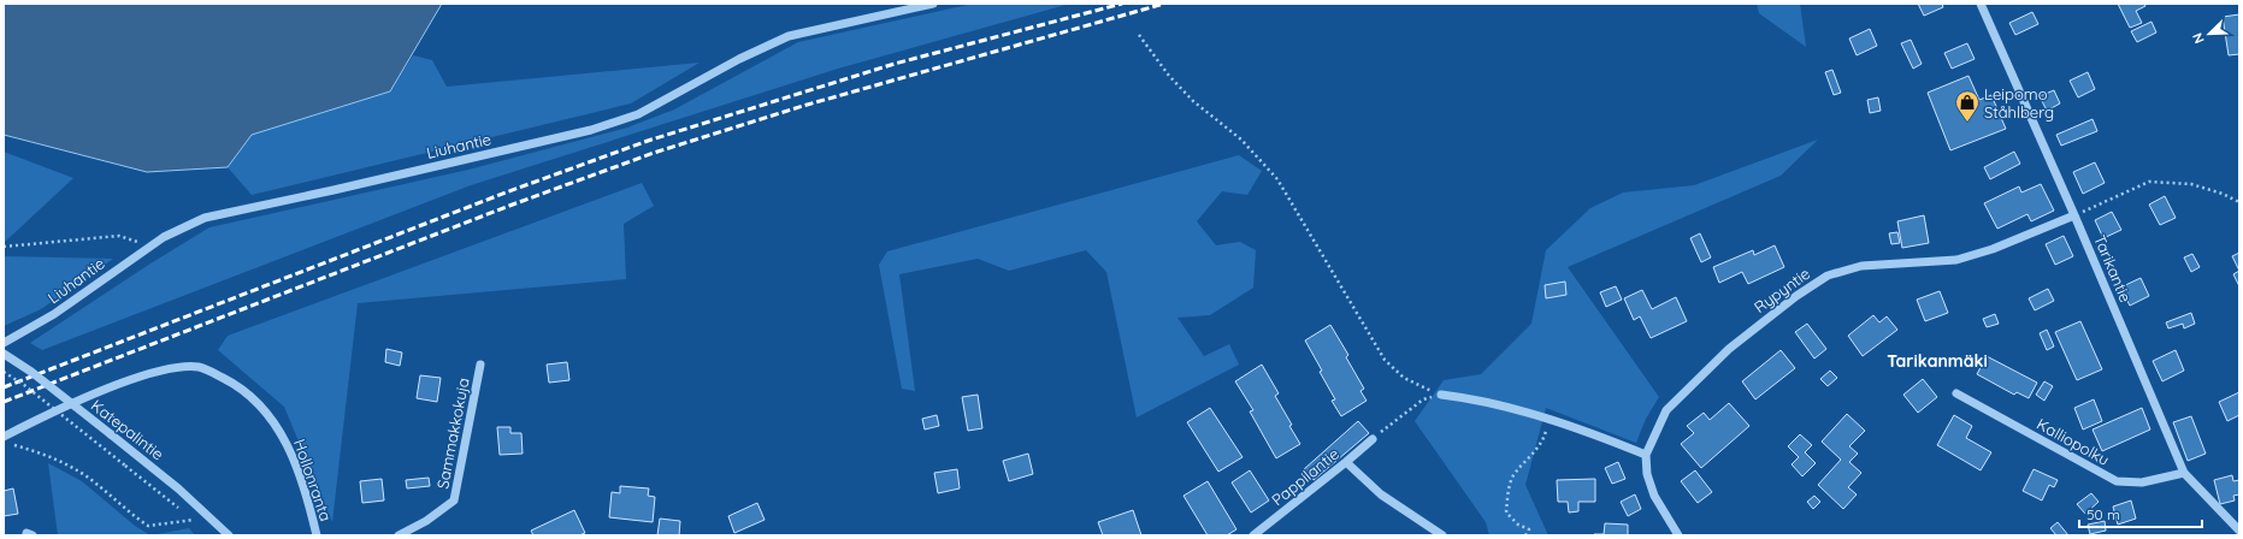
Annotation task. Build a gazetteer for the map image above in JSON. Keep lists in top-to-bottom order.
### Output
{
  "streets": {
    "street": [
      "Liuhantie",
      "Tarikantie",
      "Rypyntie",
      "Katepalintie",
      "Sammakkokuja",
      "Kalliopolku",
      "Pappilantie",
      "Hollonranta"
    ]
  },
  "crossings": [
    ["Tarikantie", "Rypyntie"],
    ["Tarikantie", "Kalliopolku"]
  ],
  "districts": ["Tarikanmäki"],
  "places": {
    "shop": ["Leipomo Ståhlberg"]
  },
  "scale_bar": "50 m",
  "north": "bottom left"
}
